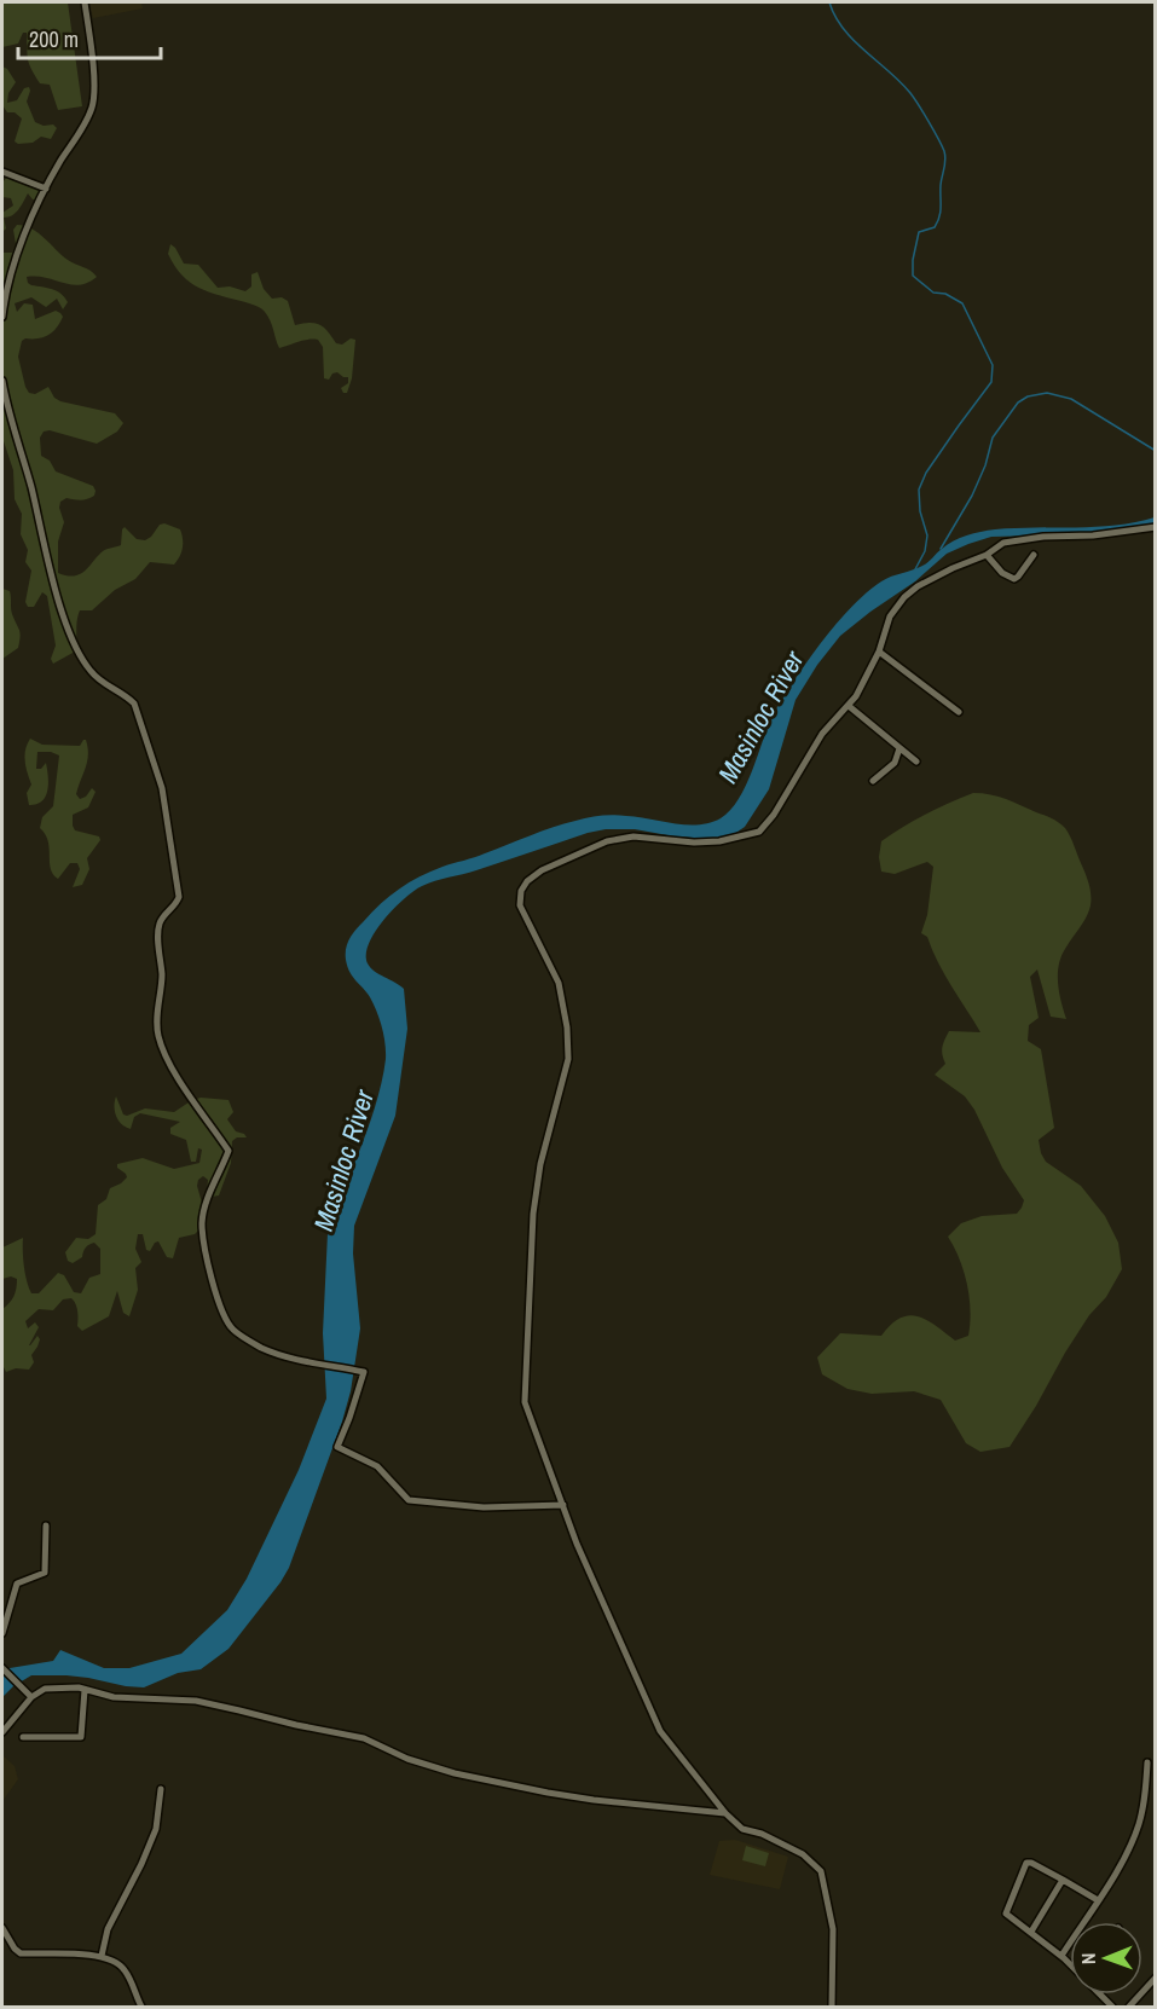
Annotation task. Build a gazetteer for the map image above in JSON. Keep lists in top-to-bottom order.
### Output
{
  "water": ["Masinloc River"],
  "scale_bar": "200 m",
  "north": "left"
}
